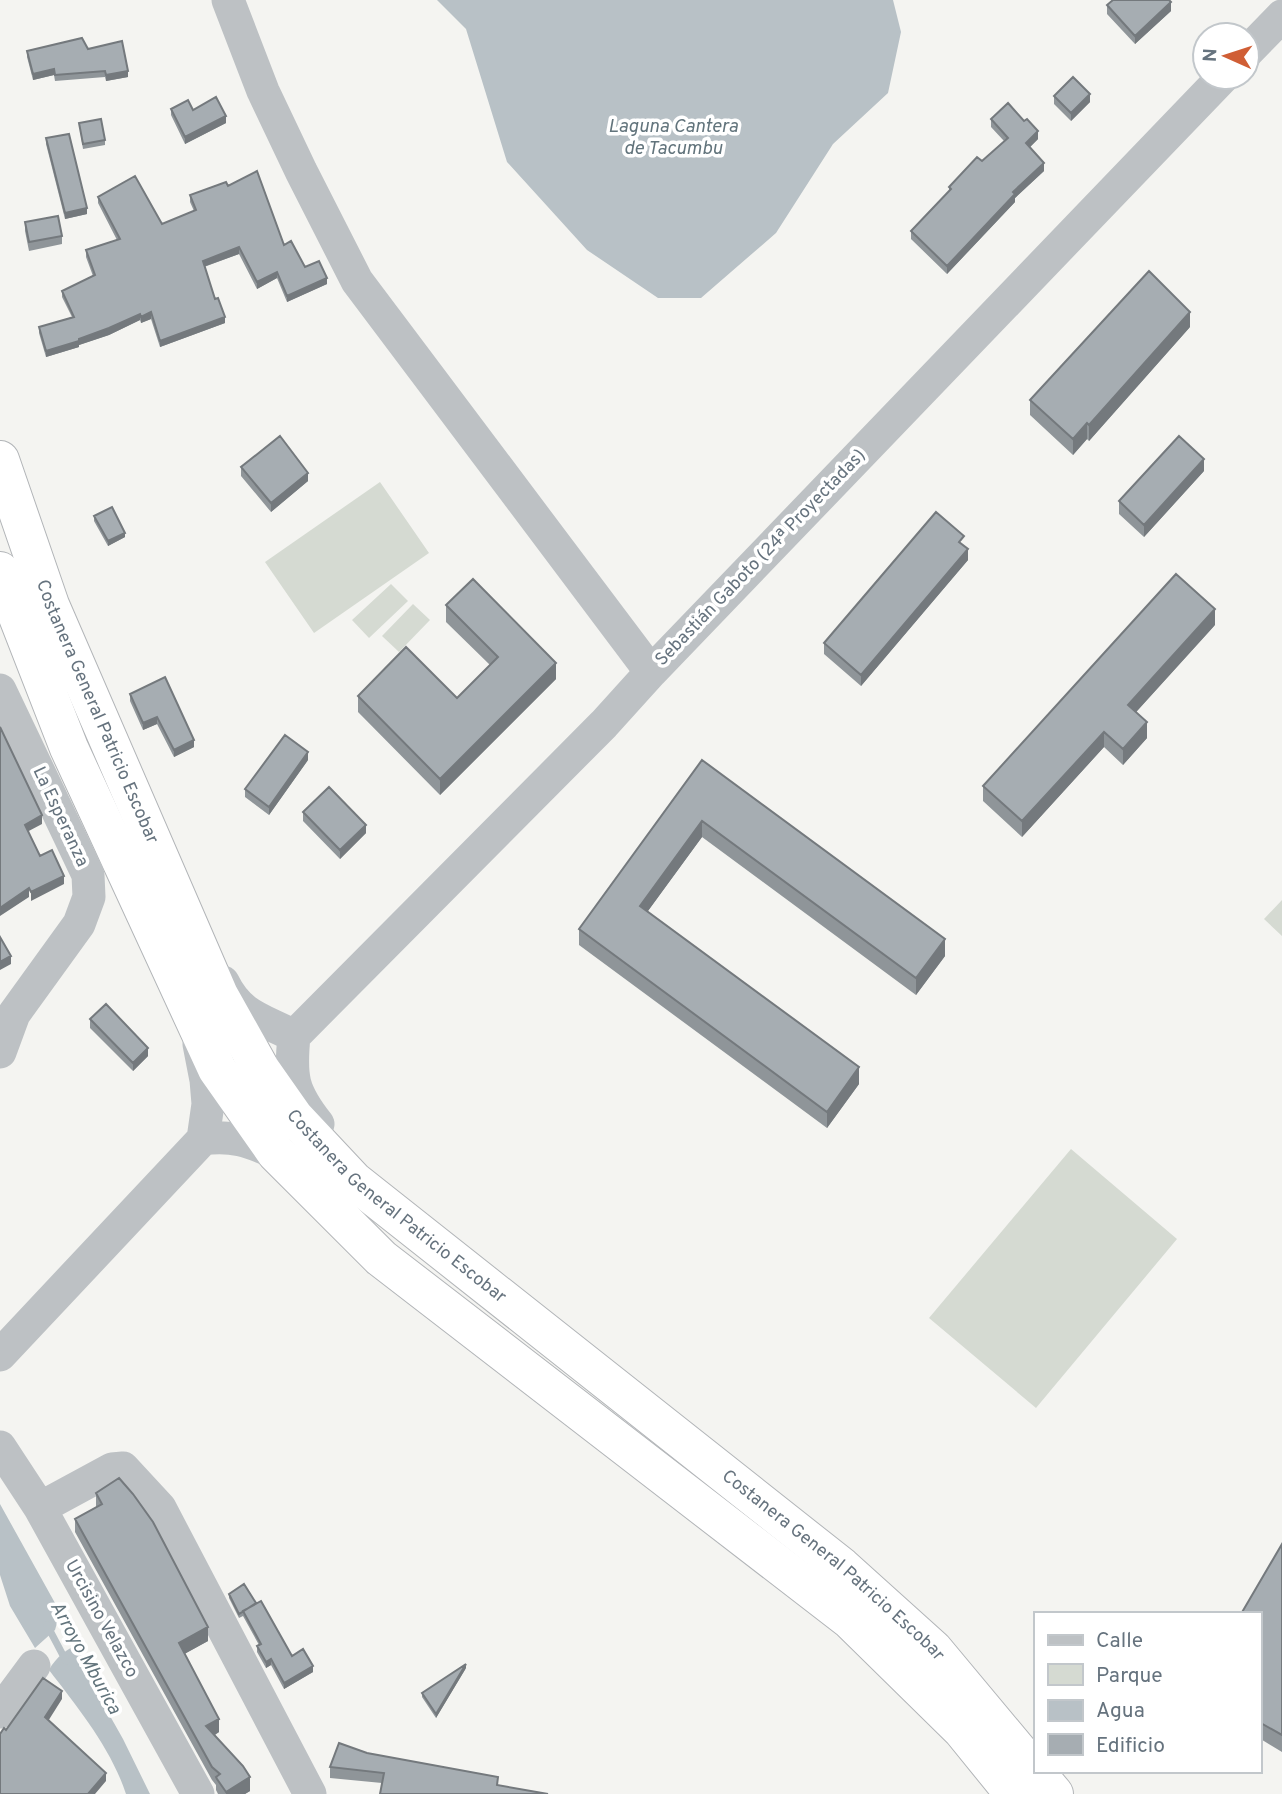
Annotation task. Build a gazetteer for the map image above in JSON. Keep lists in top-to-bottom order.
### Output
{
  "streets": {
    "highway": ["Costanera General Patricio Escobar"],
    "street": ["Sebastián Gaboto (24ª Proyectadas)", "La Esperanza", "Urcisino Velazco"]
  },
  "water": ["Laguna Cantera de Tacumbu", "Arroyo Mburica"],
  "legend": [
    "Calle",
    "Parque",
    "Agua",
    "Edificio"
  ],
  "north": "left"
}
